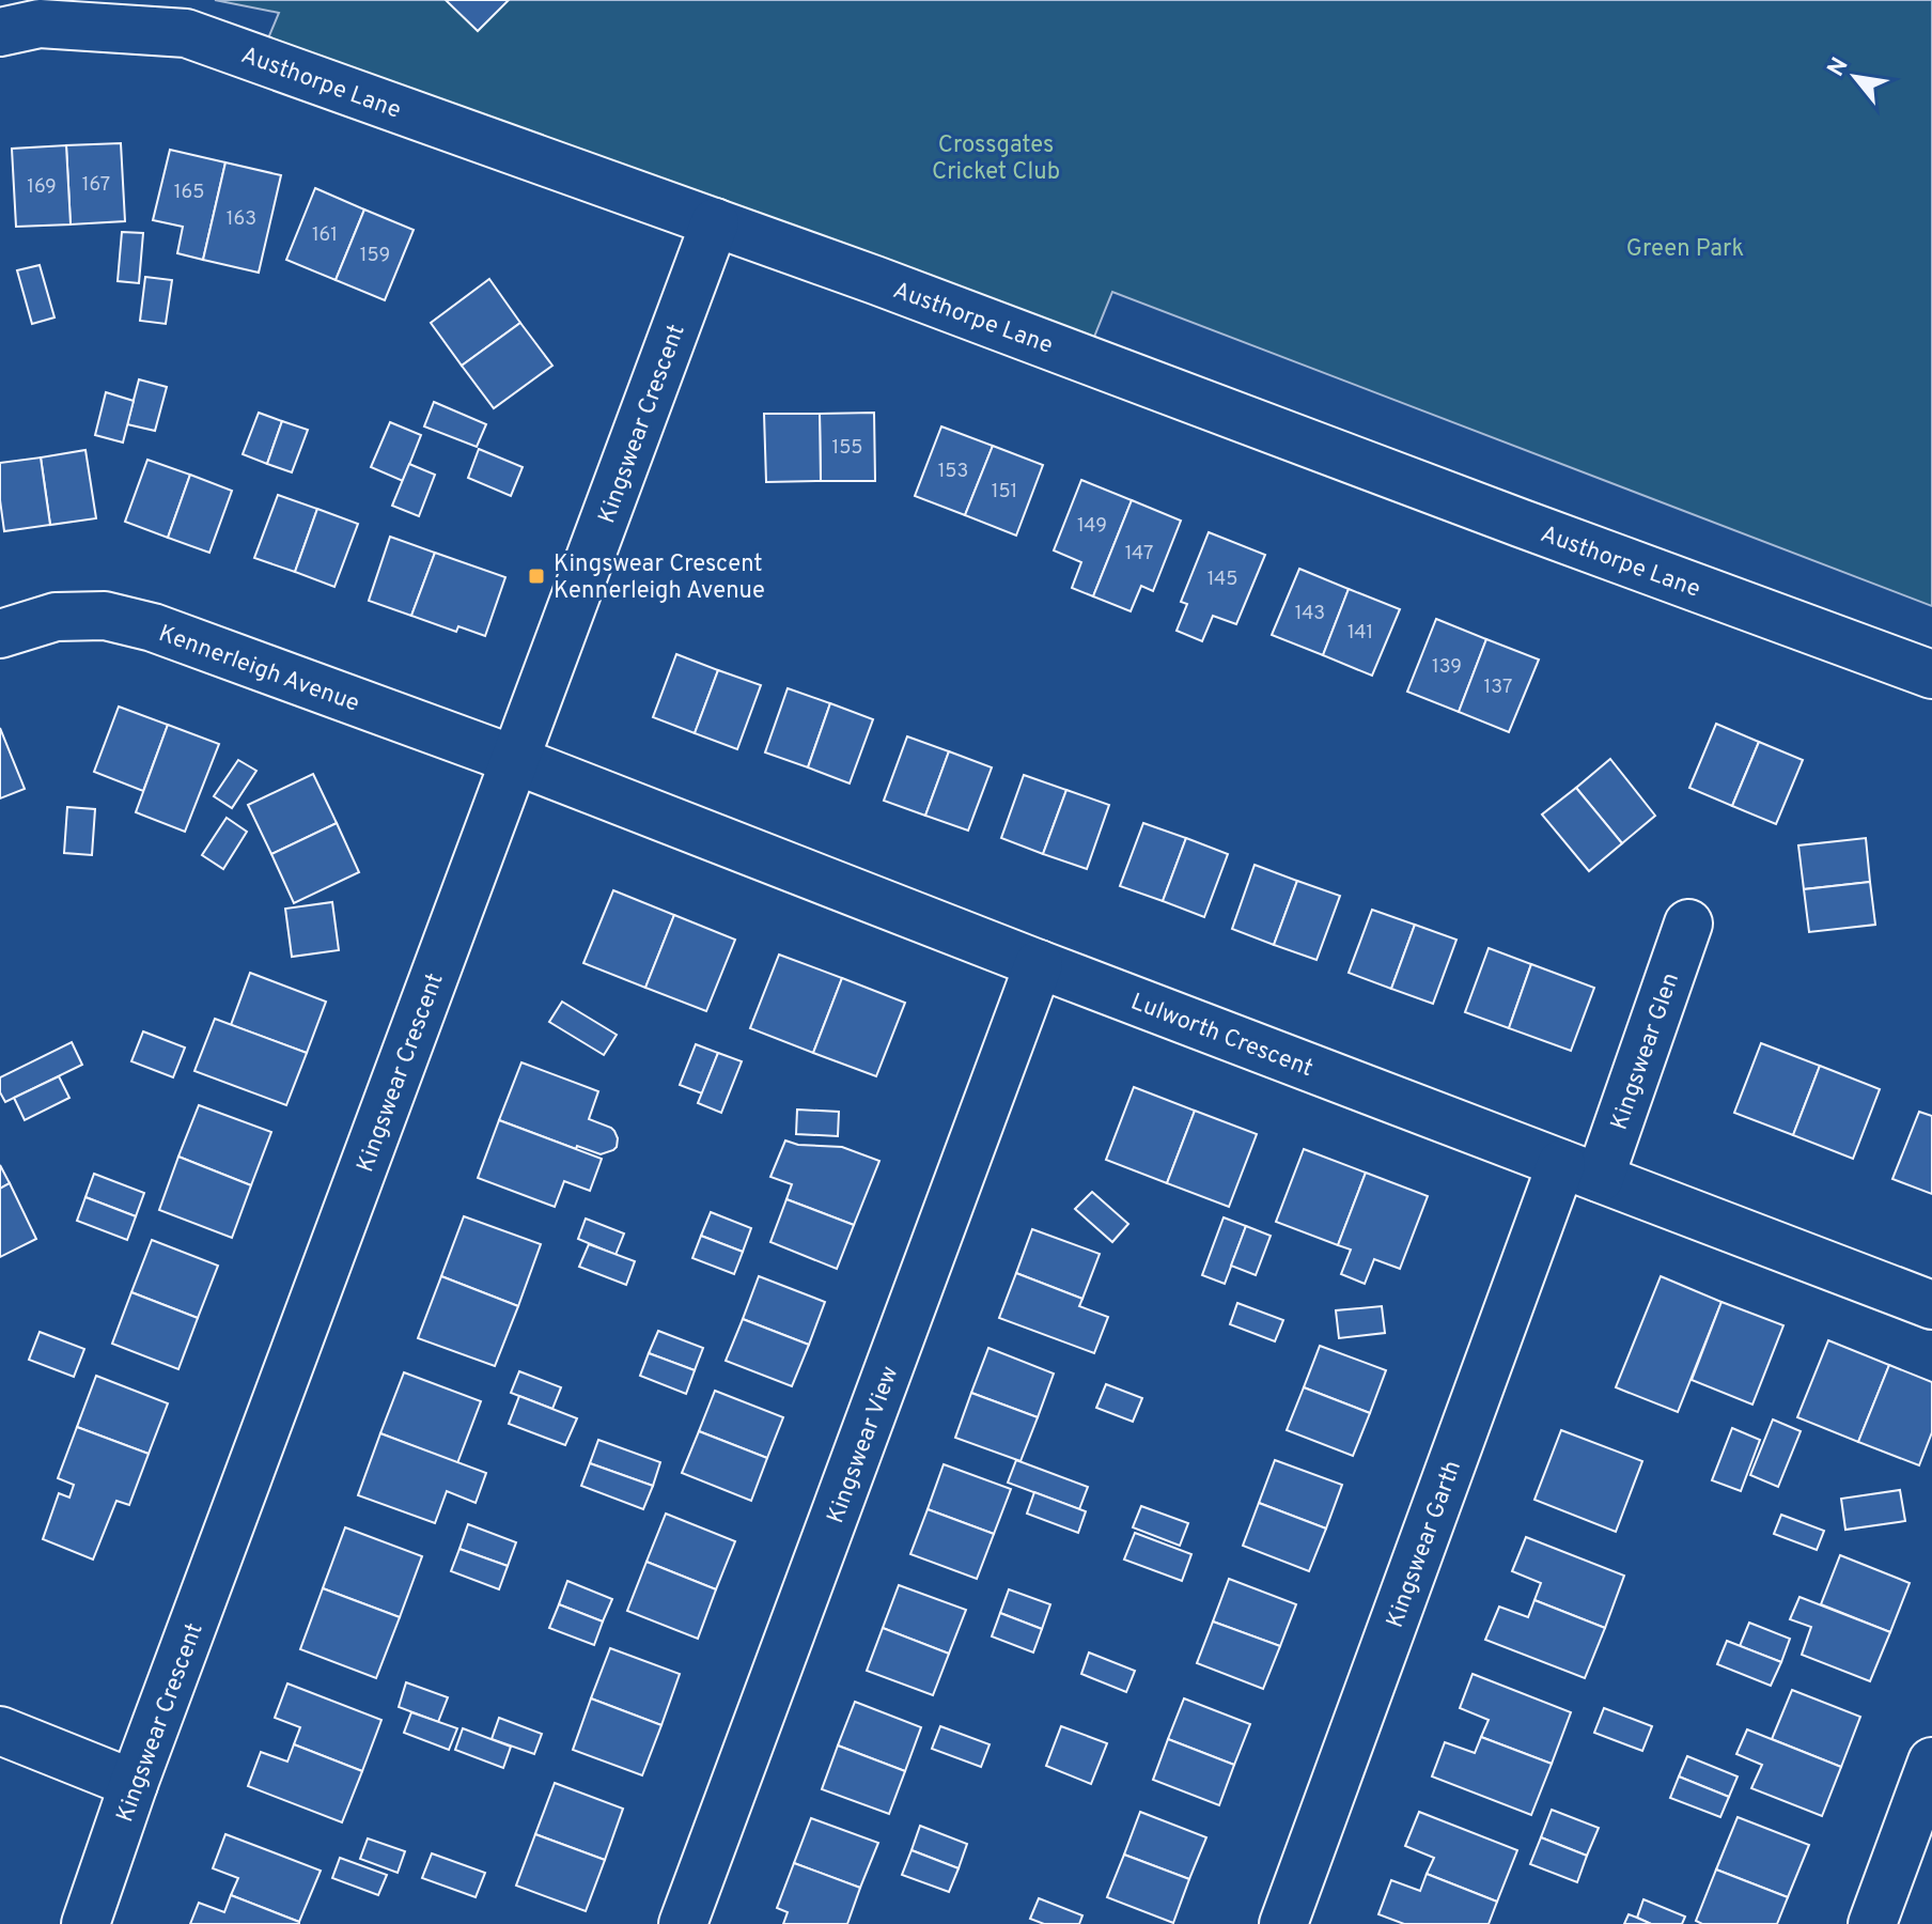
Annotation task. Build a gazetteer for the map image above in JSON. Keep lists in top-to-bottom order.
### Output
{
  "streets": {
    "street": [
      "Austhorpe Lane",
      "Kingswear Crescent",
      "Kennerleigh Avenue",
      "Lulworth Crescent",
      "Kingswear Glen",
      "Kingswear View",
      "Kingswear Garth"
    ]
  },
  "crossings": [
    ["Austhorpe Lane", "Kingswear Crescent"],
    ["Kingswear Crescent", "Kennerleigh Avenue"],
    ["Kingswear Crescent", "Lulworth Crescent"],
    ["Kennerleigh Avenue", "Lulworth Crescent"],
    ["Lulworth Crescent", "Kingswear Glen"],
    ["Lulworth Crescent", "Kingswear View"],
    ["Lulworth Crescent", "Kingswear Garth"],
    ["Kingswear Glen", "Kingswear Garth"]
  ],
  "parks": ["Crossgates Cricket Club", "Green Park"],
  "places": {
    "transit": ["Kingswear Crescent Kennerleigh Avenue"]
  },
  "house_numbers": [
    "167",
    "169",
    "165",
    "163",
    "161",
    "159",
    "155",
    "153",
    "151",
    "149",
    "147",
    "145",
    "143",
    "141",
    "139",
    "137"
  ],
  "north": "top left"
}
